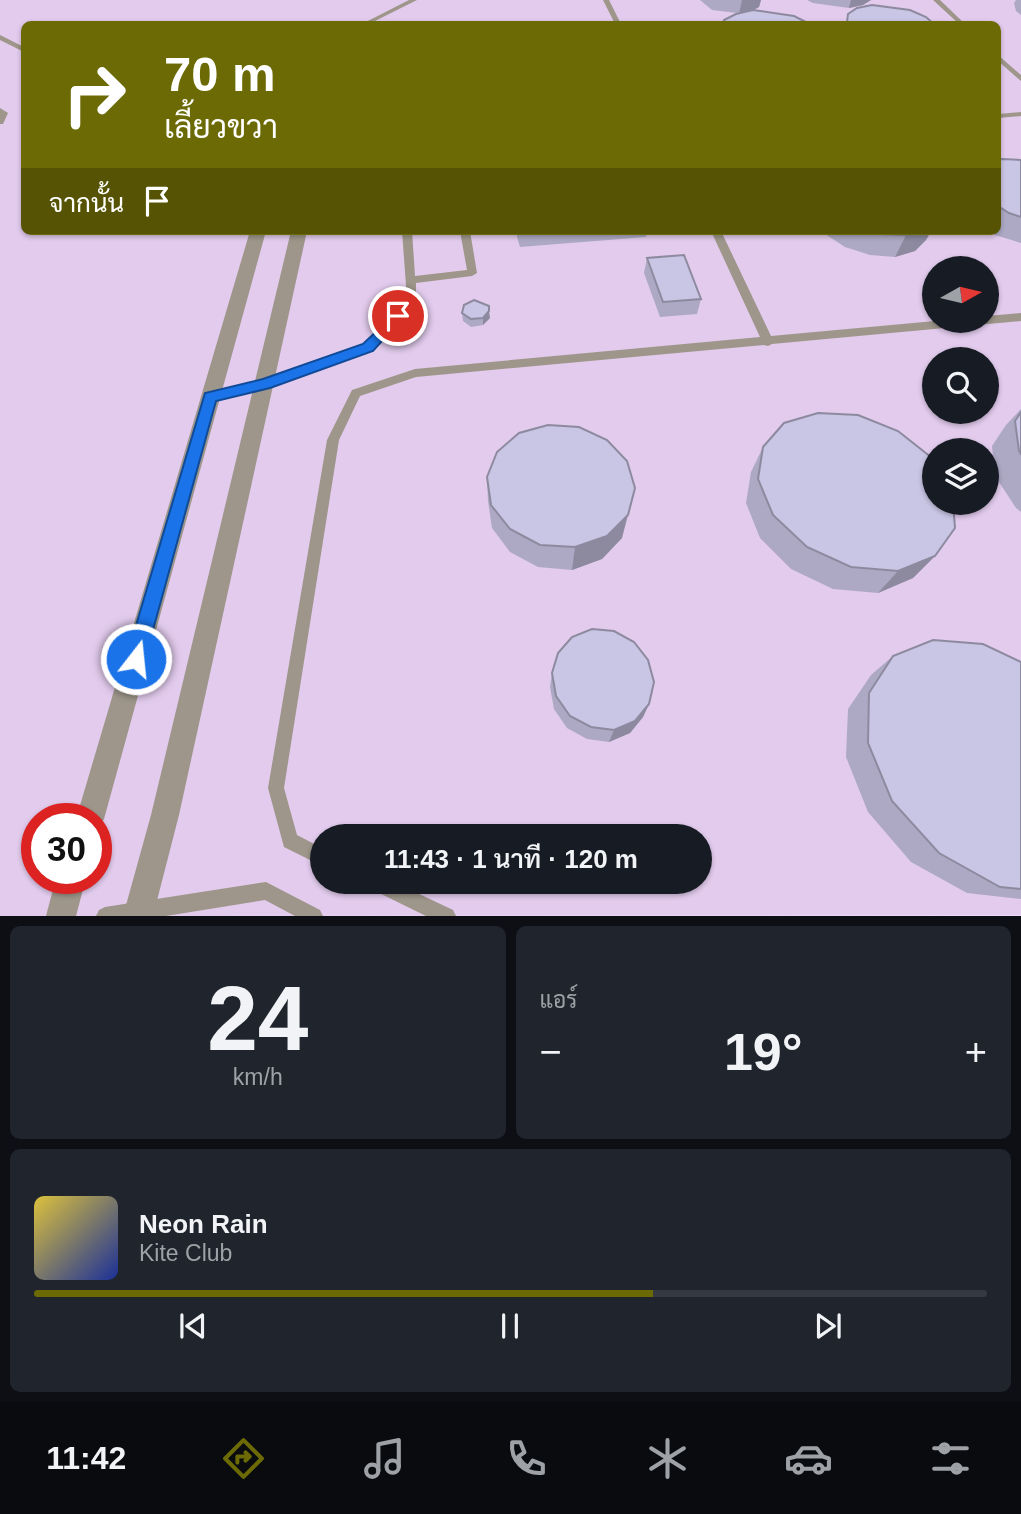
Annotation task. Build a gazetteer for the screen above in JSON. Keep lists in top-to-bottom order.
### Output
{
  "north": "right",
  "page": {
    "turn": ["70 m", "เลี้ยวขวา"],
    "then": "จากนั้น",
    "limit": "30",
    "trip": "11:43 · 1 นาที · 120 m",
    "tile": [
      ["24", "km/h"],
      "แอร์"
    ],
    "heat": ["−", "19°", "+"],
    "song": ["Neon Rain", "Kite Club"],
    "tabs": "11:42"
  }
}
